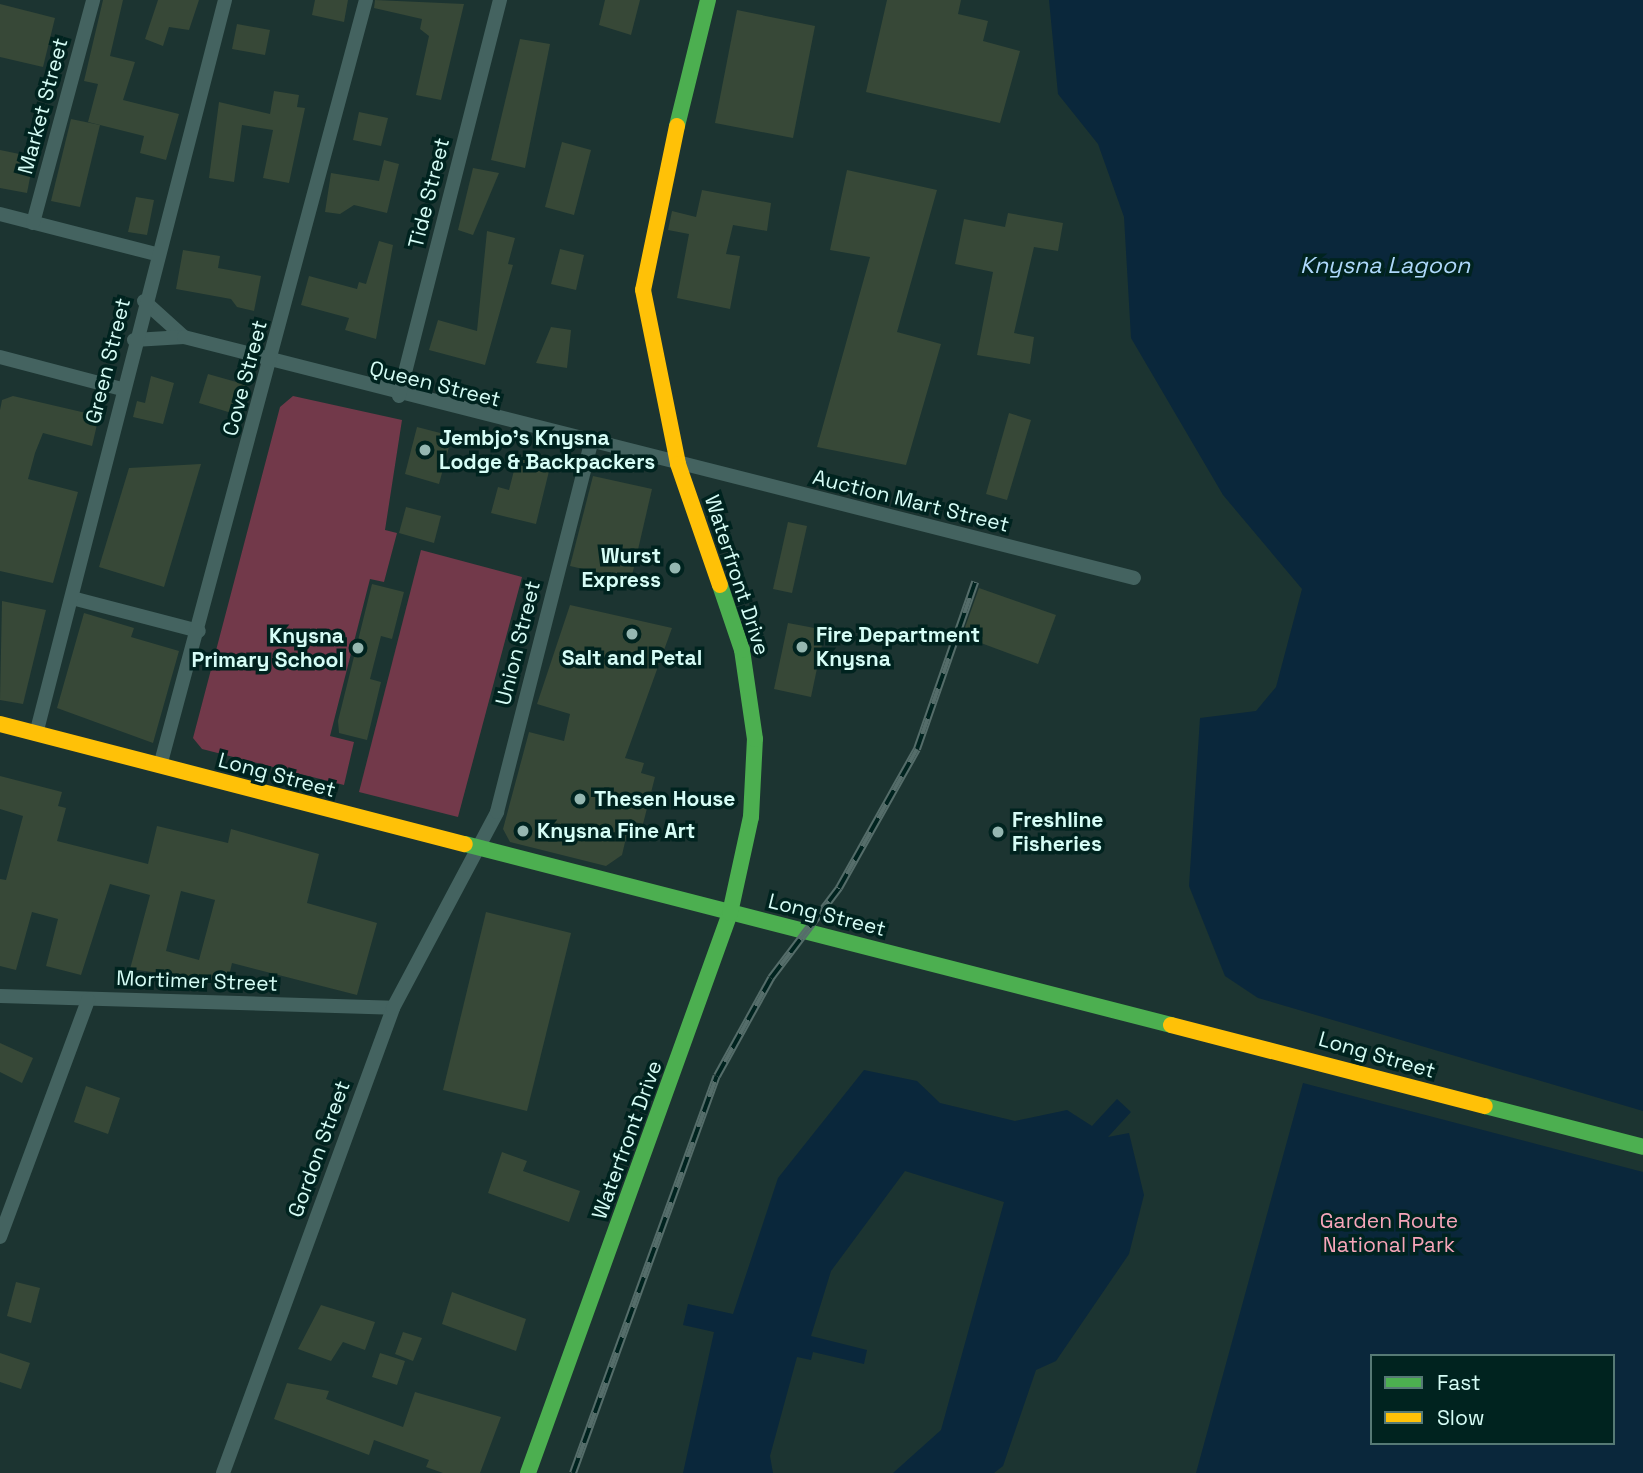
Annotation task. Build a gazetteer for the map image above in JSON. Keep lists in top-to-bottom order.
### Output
{
  "streets": {
    "street": [
      "Market Street",
      "Tide Street",
      "Green Street",
      "Cove Street",
      "Queen Street",
      "Auction Mart Street",
      "Waterfront Drive",
      "Union Street",
      "Long Street",
      "Mortimer Street",
      "Gordon Street"
    ]
  },
  "crossings": [
    ["Tide Street", "Queen Street"],
    ["Green Street", "Queen Street"],
    ["Green Street", "Long Street"],
    ["Cove Street", "Queen Street"],
    ["Cove Street", "Long Street"],
    ["Queen Street", "Auction Mart Street"],
    ["Queen Street", "Waterfront Drive"],
    ["Queen Street", "Union Street"],
    ["Auction Mart Street", "Waterfront Drive"],
    ["Waterfront Drive", "Long Street"],
    ["Union Street", "Long Street"],
    ["Union Street", "Gordon Street"],
    ["Long Street", "Gordon Street"],
    ["Mortimer Street", "Gordon Street"]
  ],
  "water": ["Knysna Lagoon"],
  "parks": ["Garden Route National Park"],
  "places": [
    "Jembjo's Knysna Lodge & Backpackers",
    "Wurst Express",
    "Salt and Petal",
    "Fire Department Knysna",
    "Knysna Primary School",
    "Thesen House",
    "Knysna Fine Art",
    "Freshline Fisheries"
  ],
  "legend": ["Fast", "Slow"]
}
